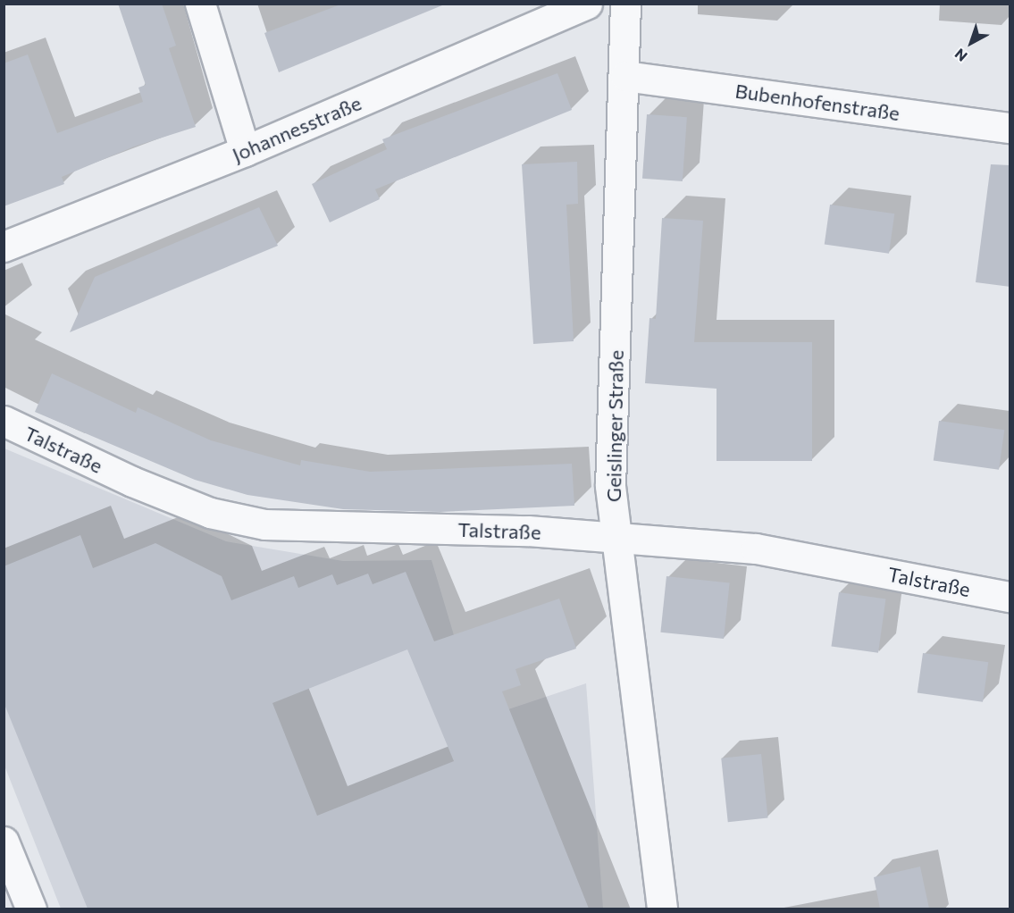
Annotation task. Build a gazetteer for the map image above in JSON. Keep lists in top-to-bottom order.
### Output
{
  "streets": {
    "street": [
      "Bubenhofenstraße",
      "Johannesstraße",
      "Geislinger Straße",
      "Talstraße"
    ]
  },
  "crossings": [
    ["Bubenhofenstraße", "Geislinger Straße"],
    ["Geislinger Straße", "Talstraße"]
  ],
  "north": "bottom left"
}
